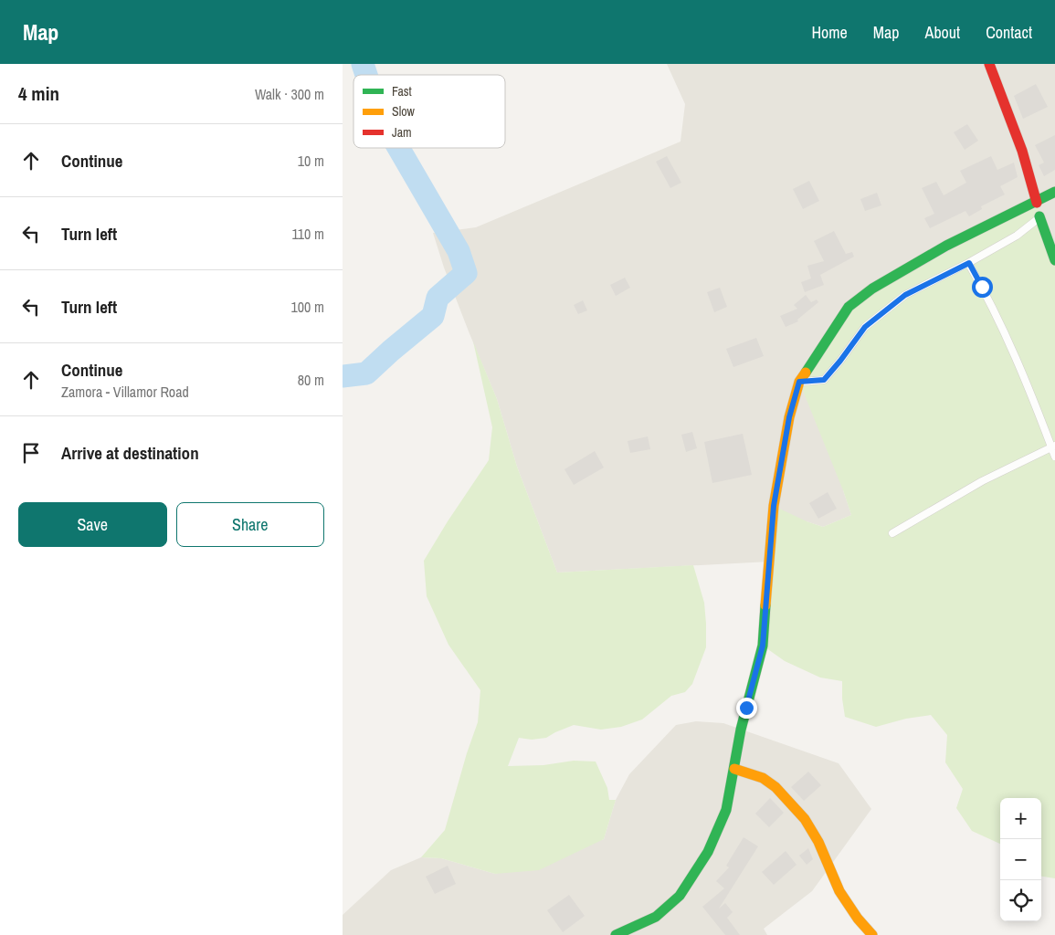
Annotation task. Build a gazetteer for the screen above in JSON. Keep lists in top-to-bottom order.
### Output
{
  "legend": ["Fast", "Slow", "Jam"],
  "page": {
    "header": "Map",
    "nav": [
      "Home",
      "Map",
      "About",
      "Contact"
    ],
    "heading": ["4 min", "Walk · 300 m"],
    "list": [
      ["Continue", "10 m"],
      ["Turn left", "110 m"],
      ["Turn left", "100 m"],
      ["Continue", "Zamora - Villamor Road", "80 m"],
      "Arrive at destination"
    ],
    "buttons": ["Save", "Share"],
    "map_buttons": ["+", "−"]
  }
}
